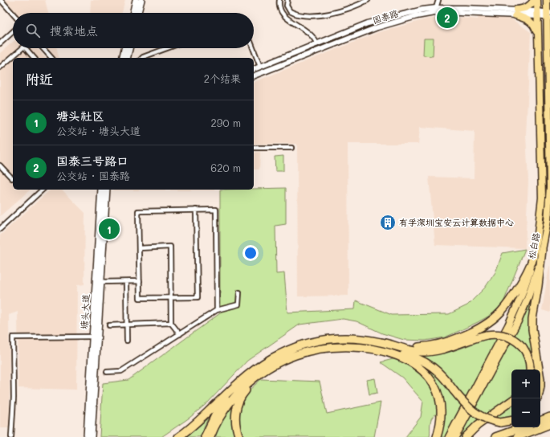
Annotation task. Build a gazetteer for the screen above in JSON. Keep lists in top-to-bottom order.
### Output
{
  "streets": {
    "main road": ["松白路", "塘头大道"],
    "street": ["国泰路"]
  },
  "crossings": [
    ["国泰路", "松白路"]
  ],
  "places": {
    "building": ["有孚深圳宝安云计算数据中心"]
  },
  "page": {
    "pins": ["2", "1"],
    "search": "搜索地点",
    "heading": ["附近", "2个结果"],
    "list": [
      {
        "mark": "1",
        "name": "塘头社区",
        "note": "公交站 · 塘头大道",
        "value": "290 m"
      },
      {
        "mark": "2",
        "name": "国泰三号路口",
        "note": "公交站 · 国泰路",
        "value": "620 m"
      }
    ],
    "map_buttons": ["+", "−"]
  }
}
